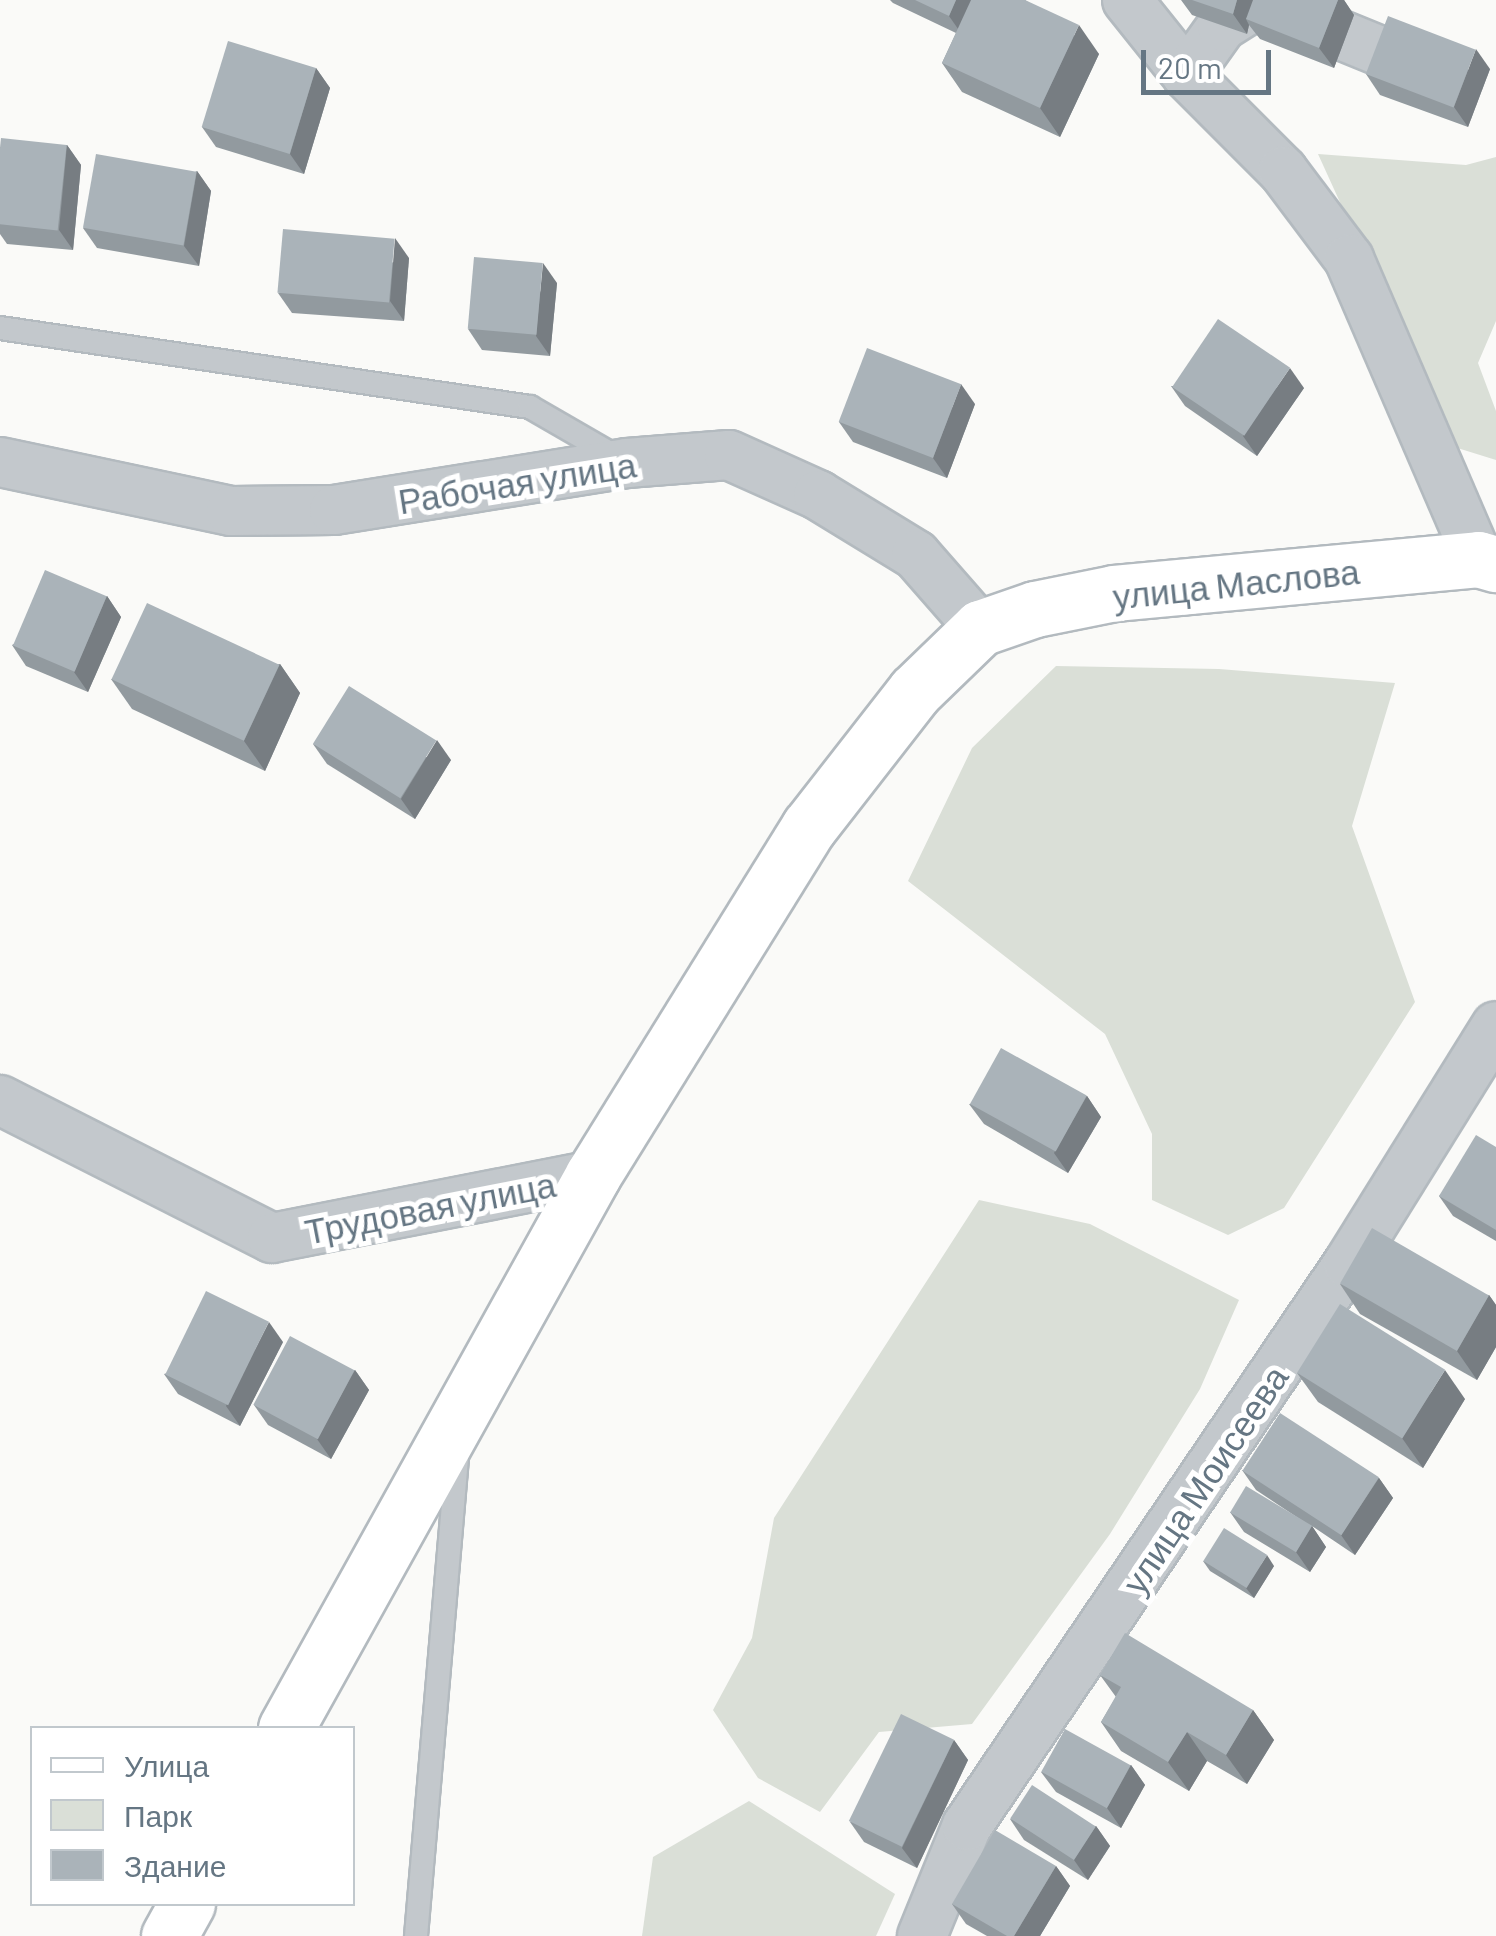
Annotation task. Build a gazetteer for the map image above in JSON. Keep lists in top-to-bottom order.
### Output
{
  "streets": {
    "main road": ["улица Маслова"],
    "street": ["Рабочая улица", "Трудовая улица", "улица Моисеева"]
  },
  "crossings": [
    ["Рабочая улица", "улица Маслова"]
  ],
  "legend": ["Улица", "Парк", "Здание"],
  "scale_bar": "20 m"
}
